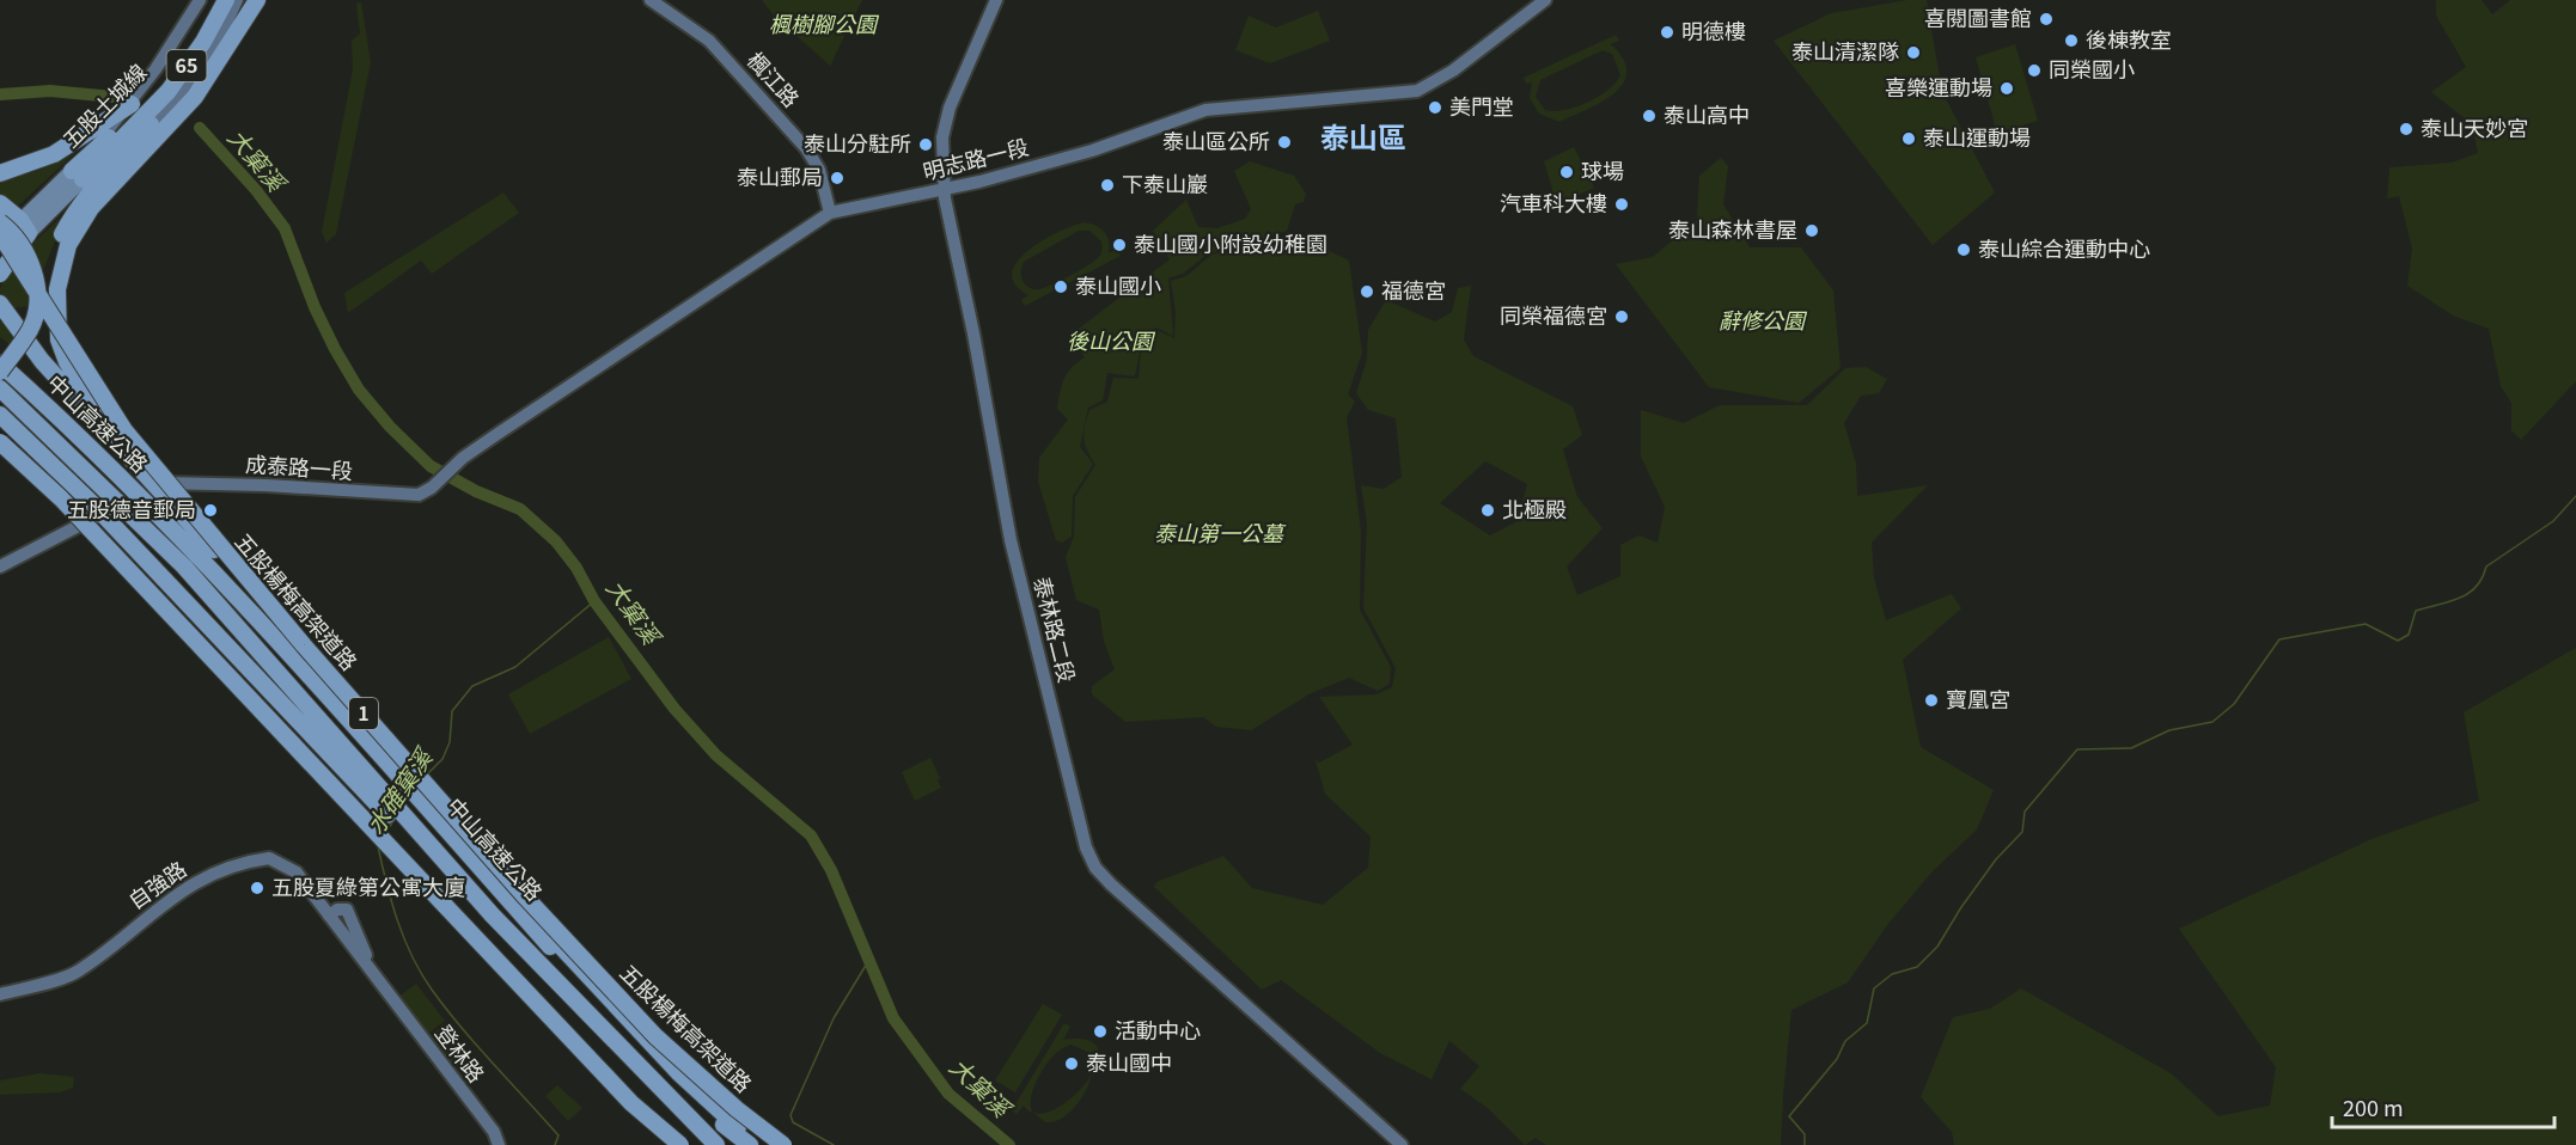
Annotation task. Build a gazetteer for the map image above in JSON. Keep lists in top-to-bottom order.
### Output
{
  "streets": {
    "highway": [
      "65",
      "五股土城線",
      "中山高速公路",
      "五股楊梅高架道路",
      "1"
    ],
    "main road": [
      "楓江路",
      "明志路一段",
      "成泰路一段",
      "泰林路二段",
      "自強路",
      "登林路"
    ]
  },
  "crossings": [
    ["楓江路", "明志路一段"],
    ["明志路一段", "成泰路一段"],
    ["明志路一段", "泰林路二段"],
    ["自強路", "登林路"]
  ],
  "districts": ["泰山區"],
  "water": ["大窠溪", "水確窠溪"],
  "parks": [
    "楓樹腳公園",
    "辭修公園",
    "後山公園",
    "泰山第一公墓"
  ],
  "places": [
    "喜閱圖書館",
    "明德樓",
    "後棟教室",
    "泰山清潔隊",
    "同榮國小",
    "喜樂運動場",
    "美門堂",
    "泰山高中",
    "泰山天妙宮",
    "泰山運動場",
    "泰山區公所",
    "泰山分駐所",
    "球場",
    "泰山郵局",
    "下泰山巖",
    "汽車科大樓",
    "泰山森林書屋",
    "泰山國小附設幼稚園",
    "泰山綜合運動中心",
    "泰山國小",
    "福德宮",
    "同榮福德宮",
    "五股德音郵局",
    "北極殿",
    "寶凰宮",
    "五股夏綠第公寓大廈",
    "活動中心",
    "泰山國中"
  ],
  "scale_bar": "200 m"
}
